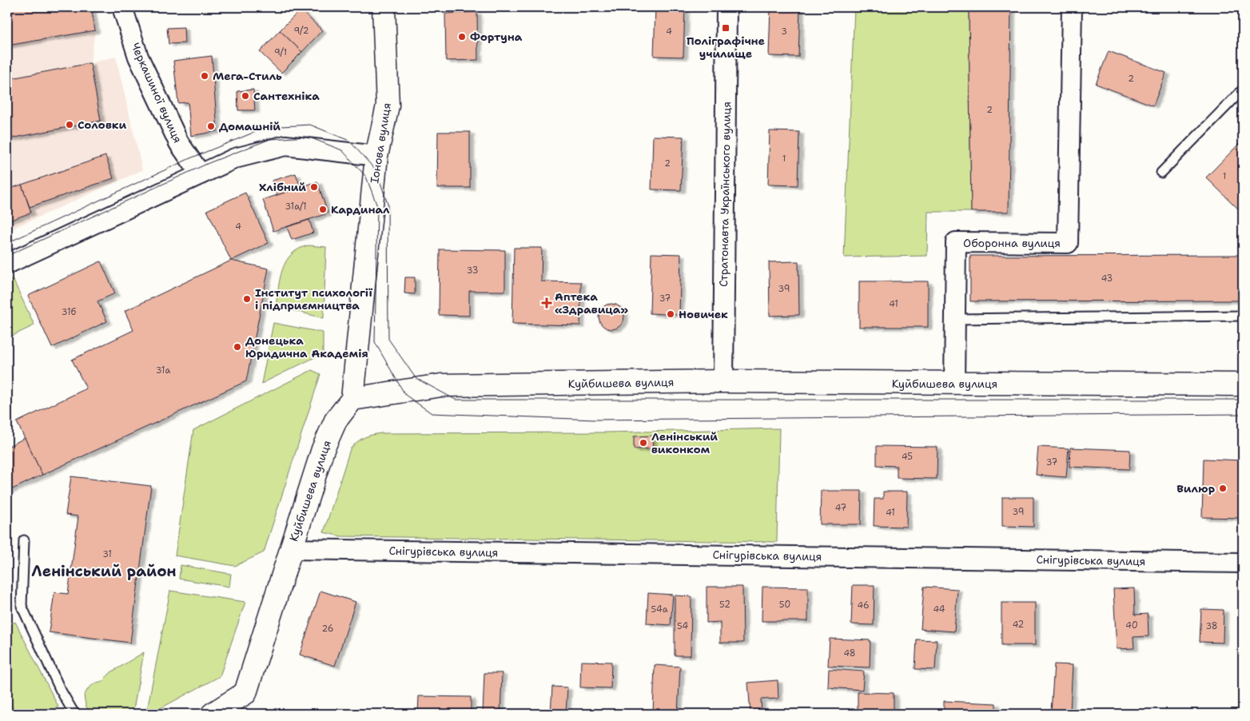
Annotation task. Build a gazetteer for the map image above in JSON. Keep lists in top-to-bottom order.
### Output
{
  "streets": {
    "main road": ["Іонова вулиця", "Куйбишева вулиця"],
    "street": [
      "Черкашиної вулиця",
      "Стратонавта Українського вулиця",
      "Оборонна вулиця",
      "Снігурівська вулиця"
    ]
  },
  "crossings": [
    ["Іонова вулиця", "Куйбишева вулиця"],
    ["Стратонавта Українського вулиця", "Куйбишева вулиця"],
    ["Оборонна вулиця", "Куйбишева вулиця"],
    ["Куйбишева вулиця", "Снігурівська вулиця"]
  ],
  "districts": ["Ленінський район"],
  "places": {
    "transit": ["Поліграфічне училище"],
    "other": [
      "Фортуна",
      "Мега-Стиль",
      "Сантехніка",
      "Соловки",
      "Домашній",
      "Хлібний",
      "Кардинал",
      "Інститут психології і підприємництва",
      "Новичек",
      "Донецька Юридична Академія",
      "Ленінський виконком",
      "Вилюр"
    ],
    "health": ["Аптека «Здравица»"]
  },
  "house_numbers": [
    "9/2",
    "4",
    "3",
    "9/1",
    "2",
    "2",
    "1",
    "2",
    "1",
    "31а/1",
    "4",
    "33",
    "43",
    "39",
    "37",
    "41",
    "31б",
    "31а",
    "45",
    "37",
    "47",
    "39",
    "41",
    "31",
    "52",
    "50",
    "46",
    "54а",
    "44",
    "42",
    "40",
    "54",
    "38",
    "26",
    "48"
  ]
}
